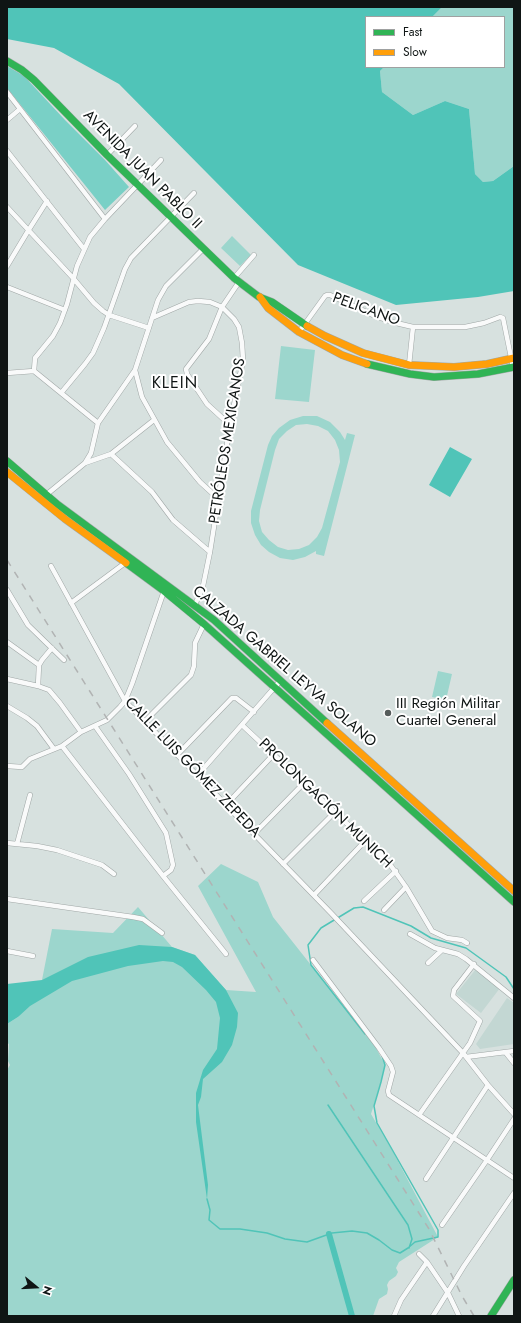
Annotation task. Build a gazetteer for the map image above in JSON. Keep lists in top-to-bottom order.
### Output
{
  "streets": {
    "main road": ["AVENIDA JUAN PABLO II", "CALZADA GABRIEL LEYVA SOLANO"],
    "street": [
      "PELICANO",
      "PETRÓLEOS MEXICANOS",
      "CALLE LUIS GÓMEZ ZEPEDA",
      "PROLONGACIÓN MUNICH"
    ]
  },
  "crossings": [
    ["AVENIDA JUAN PABLO II", "PELICANO"],
    ["PETRÓLEOS MEXICANOS", "CALZADA GABRIEL LEYVA SOLANO"]
  ],
  "districts": ["KLEIN"],
  "places": ["III Región Militar Cuartel General"],
  "legend": ["Fast", "Slow"],
  "north": "right"
}
